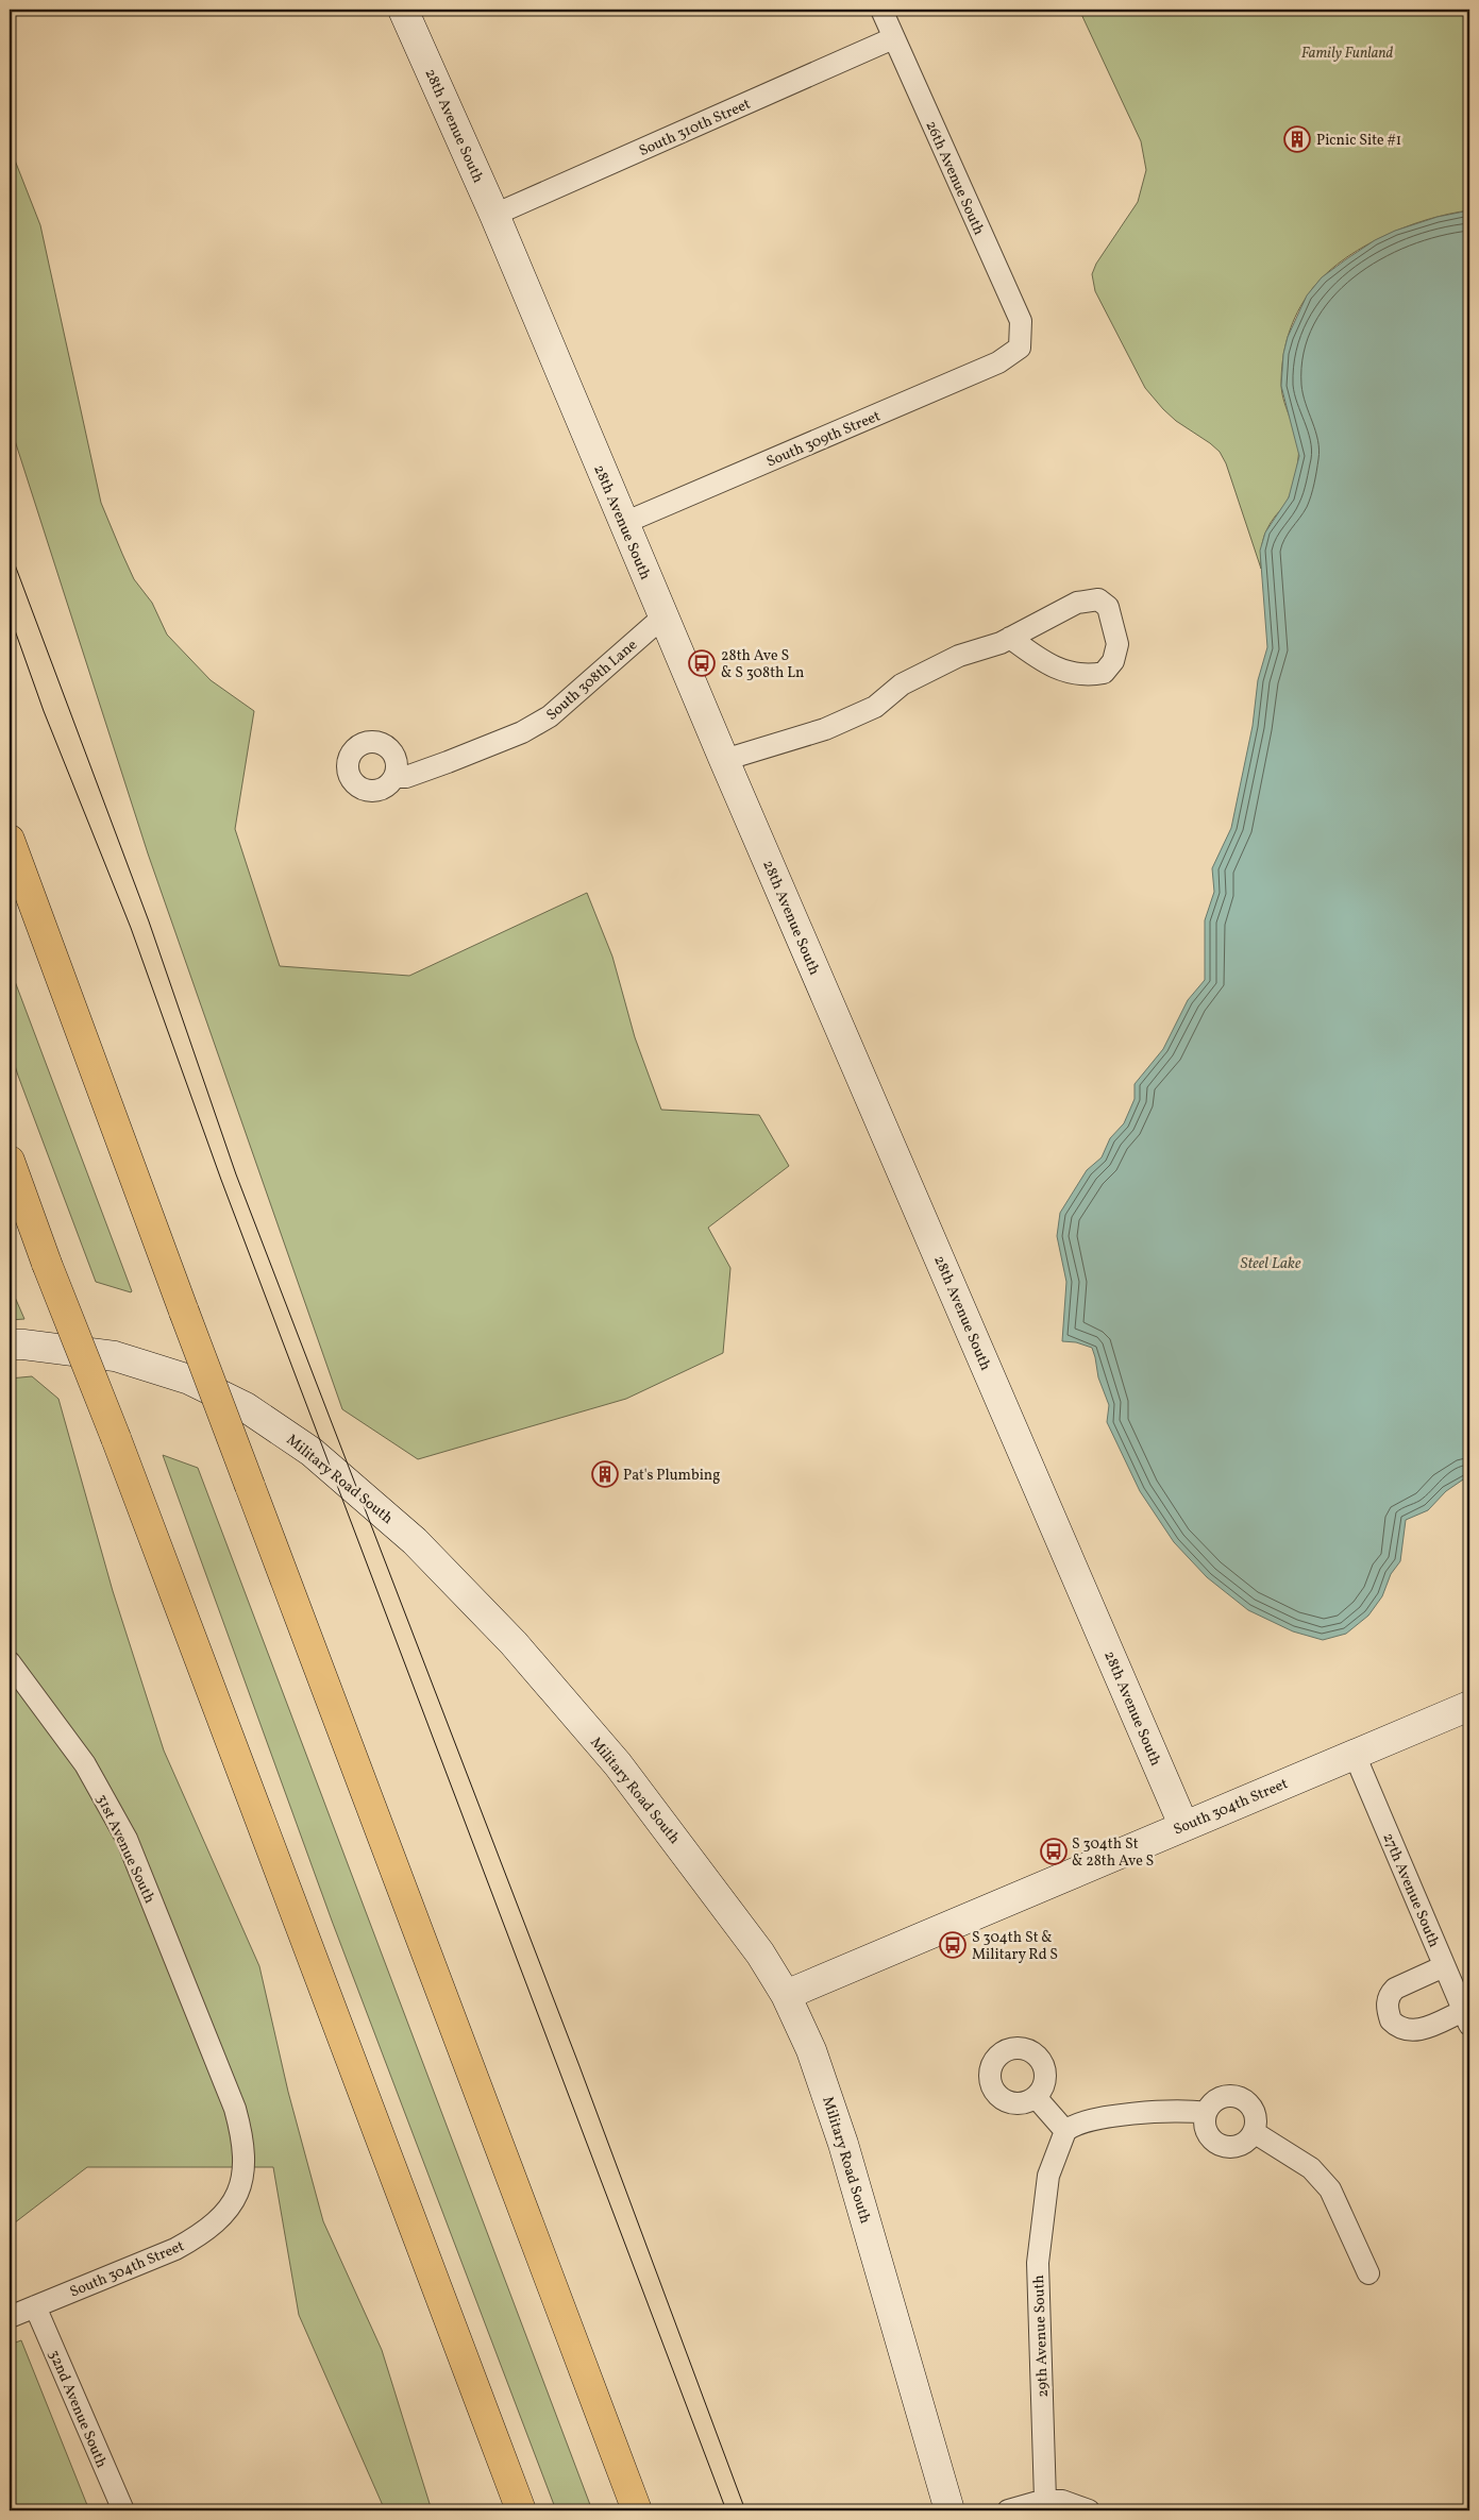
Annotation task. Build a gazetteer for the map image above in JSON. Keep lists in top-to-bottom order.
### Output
{
  "streets": {
    "street": [
      "28th Avenue South",
      "South 310th Street",
      "26th Avenue South",
      "South 309th Street",
      "South 308th Lane",
      "Military Road South",
      "South 304th Street",
      "31st Avenue South",
      "27th Avenue South",
      "29th Avenue South",
      "32nd Avenue South"
    ]
  },
  "crossings": [
    ["28th Avenue South", "South 310th Street"],
    ["28th Avenue South", "South 309th Street"],
    ["28th Avenue South", "South 308th Lane"],
    ["28th Avenue South", "South 304th Street"],
    ["South 310th Street", "26th Avenue South"],
    ["26th Avenue South", "South 309th Street"],
    ["Military Road South", "South 304th Street"],
    ["South 304th Street", "31st Avenue South"],
    ["South 304th Street", "27th Avenue South"],
    ["South 304th Street", "32nd Avenue South"]
  ],
  "water": ["Steel Lake"],
  "parks": ["Family Funland"],
  "places": {
    "building": ["Picnic Site #1", "Pat's Plumbing"],
    "bus stop": ["28th Ave S & S 308th Ln", "S 304th St & 28th Ave S", "S 304th St & Military Rd S"]
  }
}
